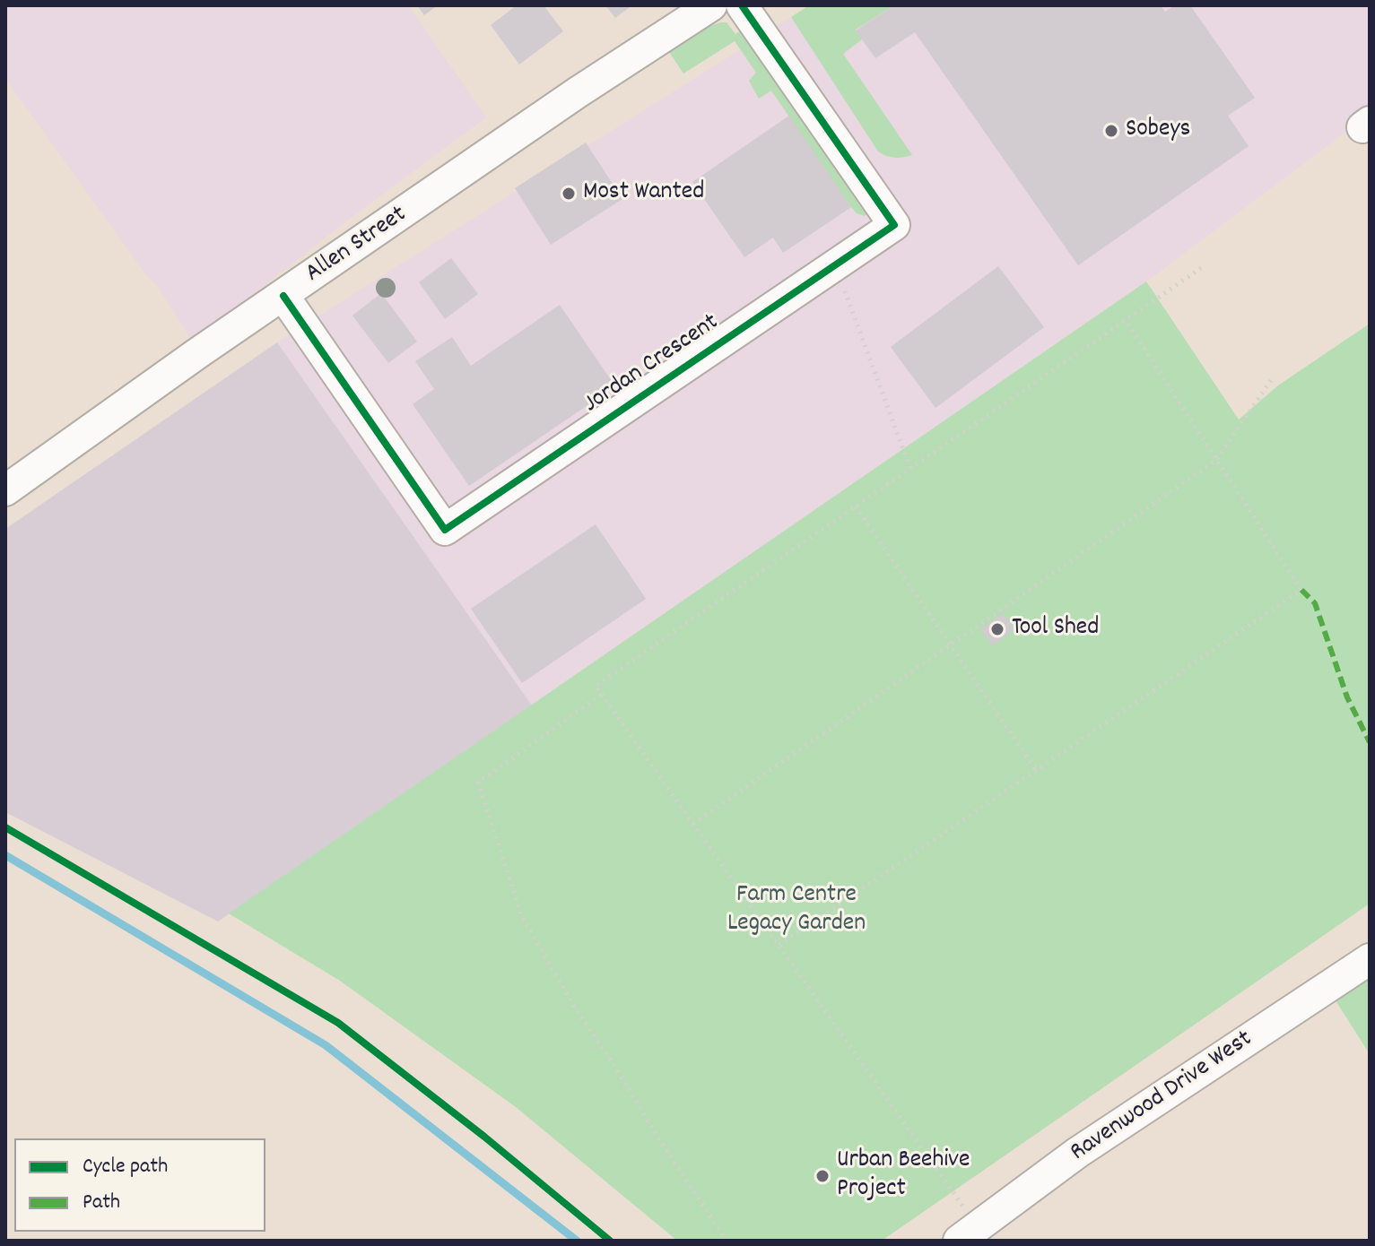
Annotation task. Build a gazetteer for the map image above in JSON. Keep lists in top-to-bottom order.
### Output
{
  "streets": {
    "street": ["Allen Street", "Jordan Crescent", "Ravenwood Drive West"]
  },
  "crossings": [
    ["Allen Street", "Jordan Crescent"]
  ],
  "parks": ["Farm Centre Legacy Garden"],
  "places": [
    "Sobeys",
    "Most Wanted",
    "Tool Shed",
    "Urban Beehive Project"
  ],
  "legend": ["Cycle path", "Path"]
}
